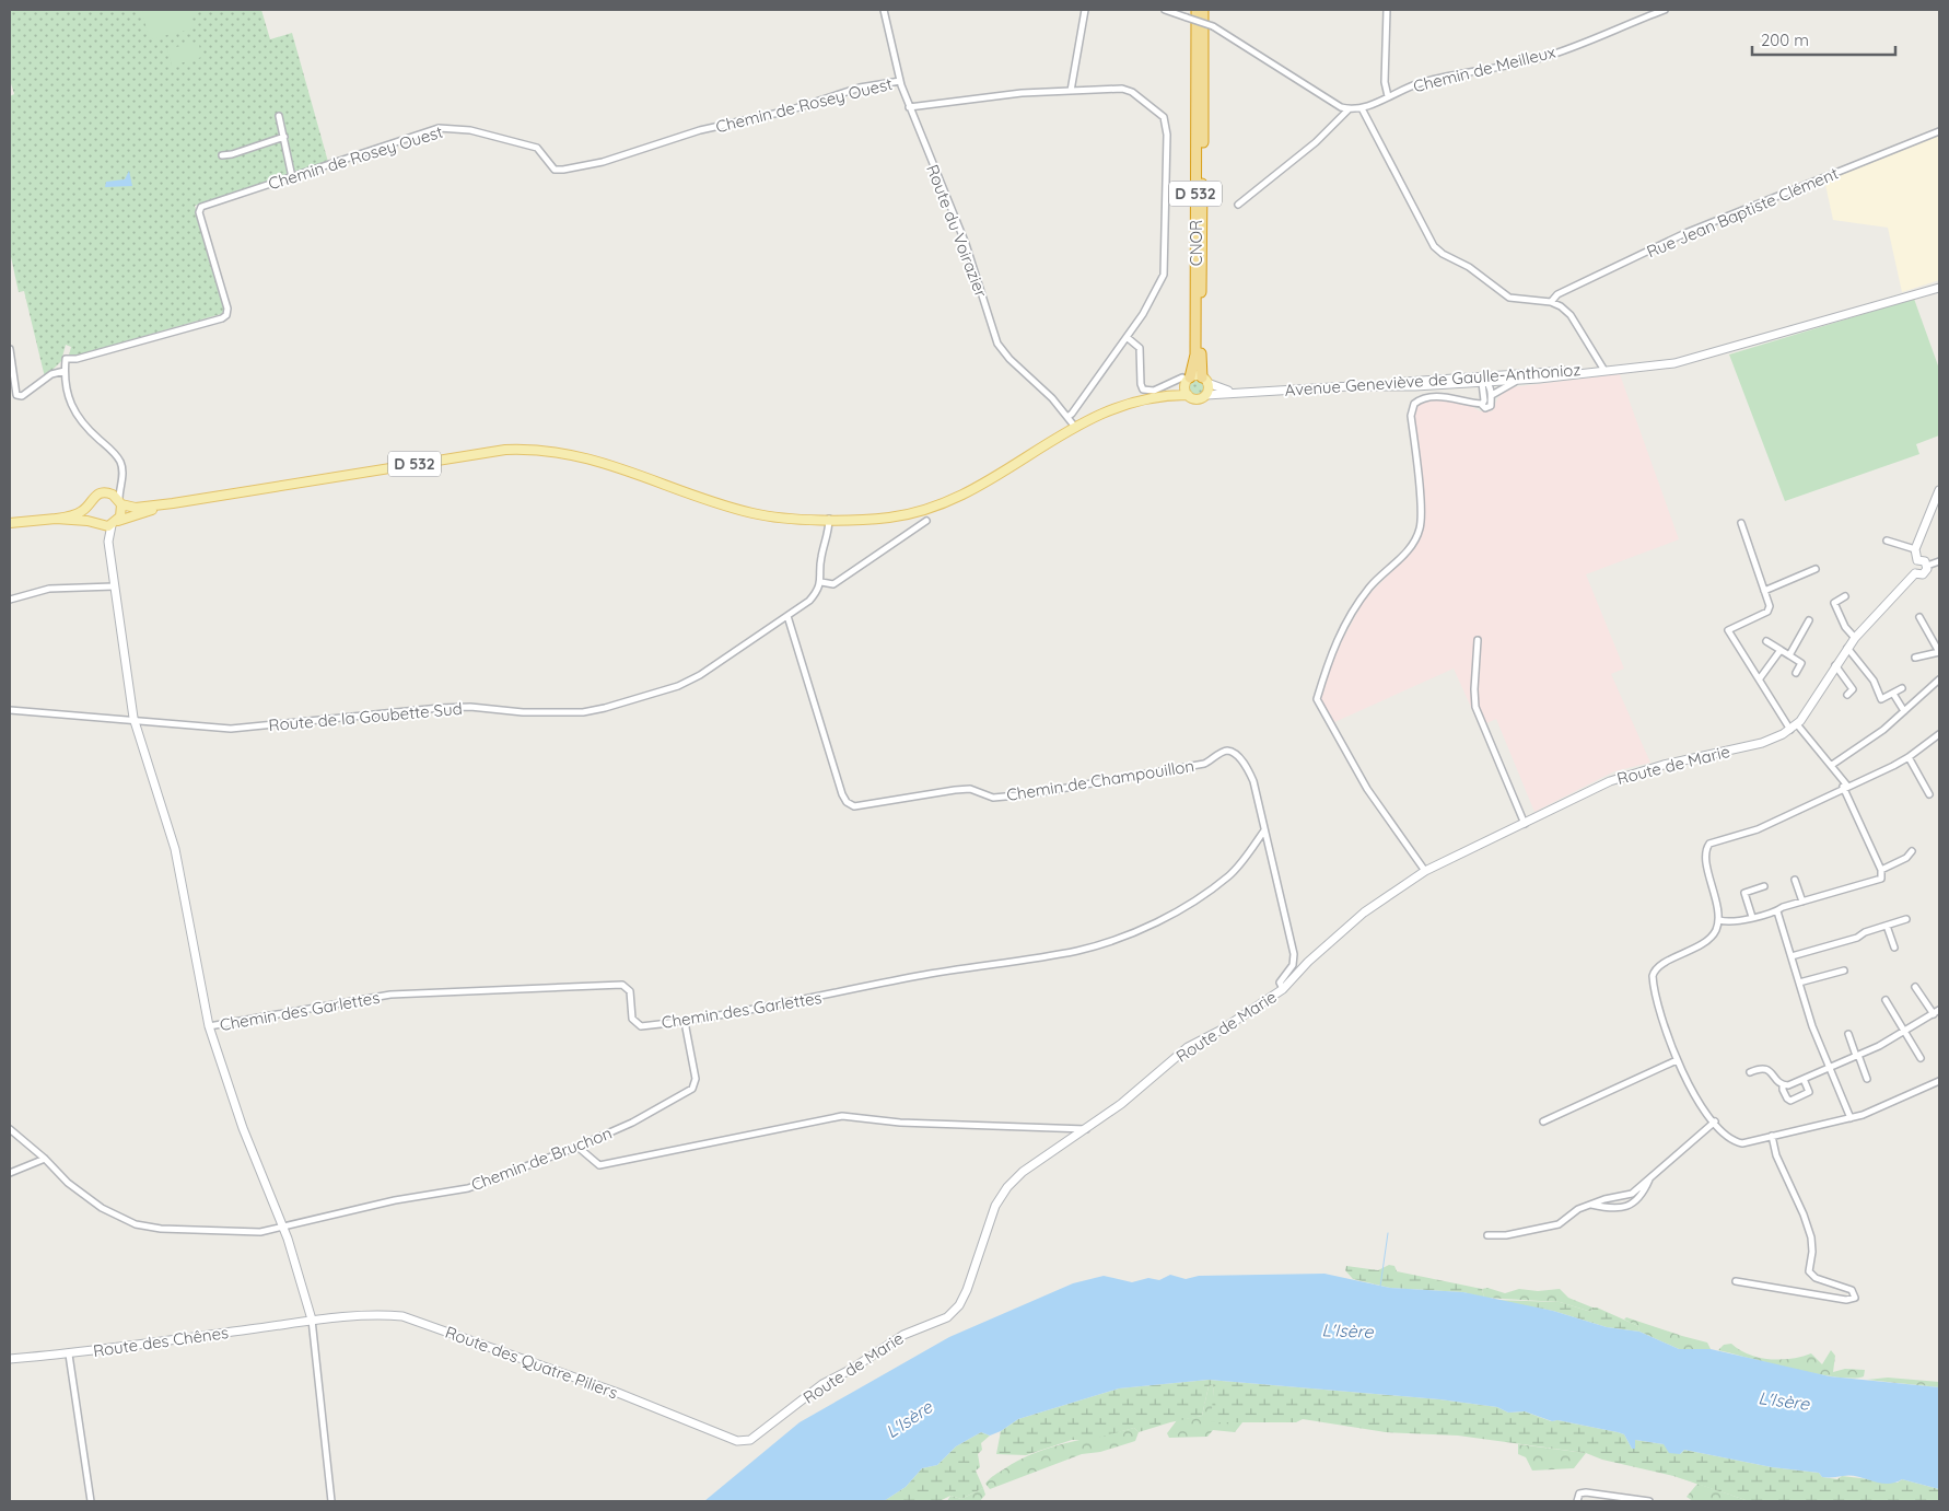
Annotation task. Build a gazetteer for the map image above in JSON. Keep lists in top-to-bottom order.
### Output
{
  "streets": {
    "highway": ["D 532", "CNOR"],
    "street": [
      "Chemin de Meilleux",
      "Chemin de Rosey Ouest",
      "Rue Jean Baptiste Clément",
      "Route du Voirazier",
      "Avenue Geneviève de Gaulle-Anthonioz",
      "Route de la Goubette Sud",
      "Route de Marie",
      "Chemin de Champouillon",
      "Chemin des Garlettes",
      "Chemin de Bruchon",
      "Route des Chênes",
      "Route des Quatre Piliers"
    ]
  },
  "crossings": [
    ["Chemin de Rosey Ouest", "Route du Voirazier"],
    ["D 532", "Route du Voirazier"],
    ["D 532", "CNOR"],
    ["CNOR", "Avenue Geneviève de Gaulle-Anthonioz"],
    ["Route de la Goubette Sud", "Chemin de Champouillon"],
    ["Route de Marie", "Route des Quatre Piliers"],
    ["Chemin de Champouillon", "Chemin des Garlettes"],
    ["Chemin des Garlettes", "Chemin de Bruchon"],
    ["Route des Chênes", "Route des Quatre Piliers"]
  ],
  "water": ["L'Isère"],
  "scale_bar": "200 m"
}
